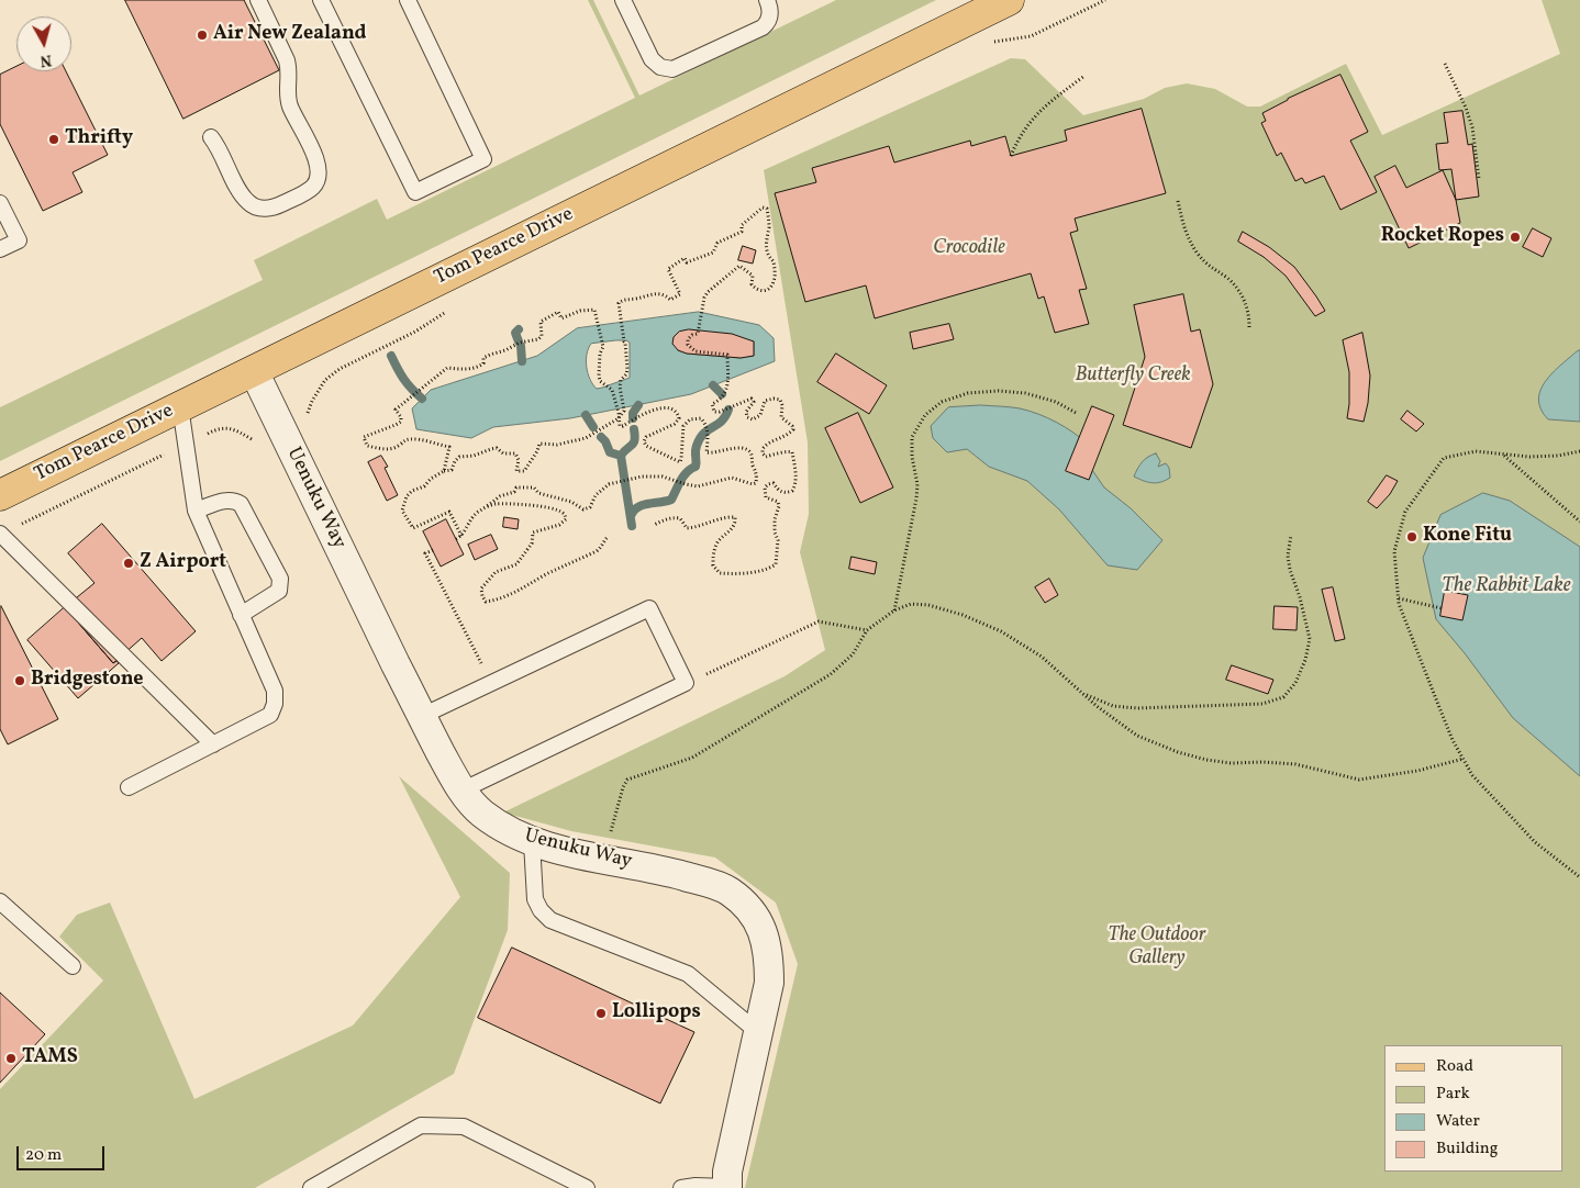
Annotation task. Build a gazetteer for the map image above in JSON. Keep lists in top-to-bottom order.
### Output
{
  "streets": {
    "main road": ["Tom Pearce Drive"],
    "street": ["Uenuku Way"]
  },
  "crossings": [
    ["Tom Pearce Drive", "Uenuku Way"]
  ],
  "water": ["The Rabbit Lake"],
  "parks": ["Crocodile", "Butterfly Creek", "The Outdoor Gallery"],
  "places": [
    "Air New Zealand",
    "Thrifty",
    "Rocket Ropes",
    "Kone Fitu",
    "Z Airport",
    "Bridgestone",
    "Lollipops",
    "TAMS"
  ],
  "legend": [
    "Road",
    "Park",
    "Water",
    "Building"
  ],
  "scale_bar": "20 m",
  "north": "bottom"
}
